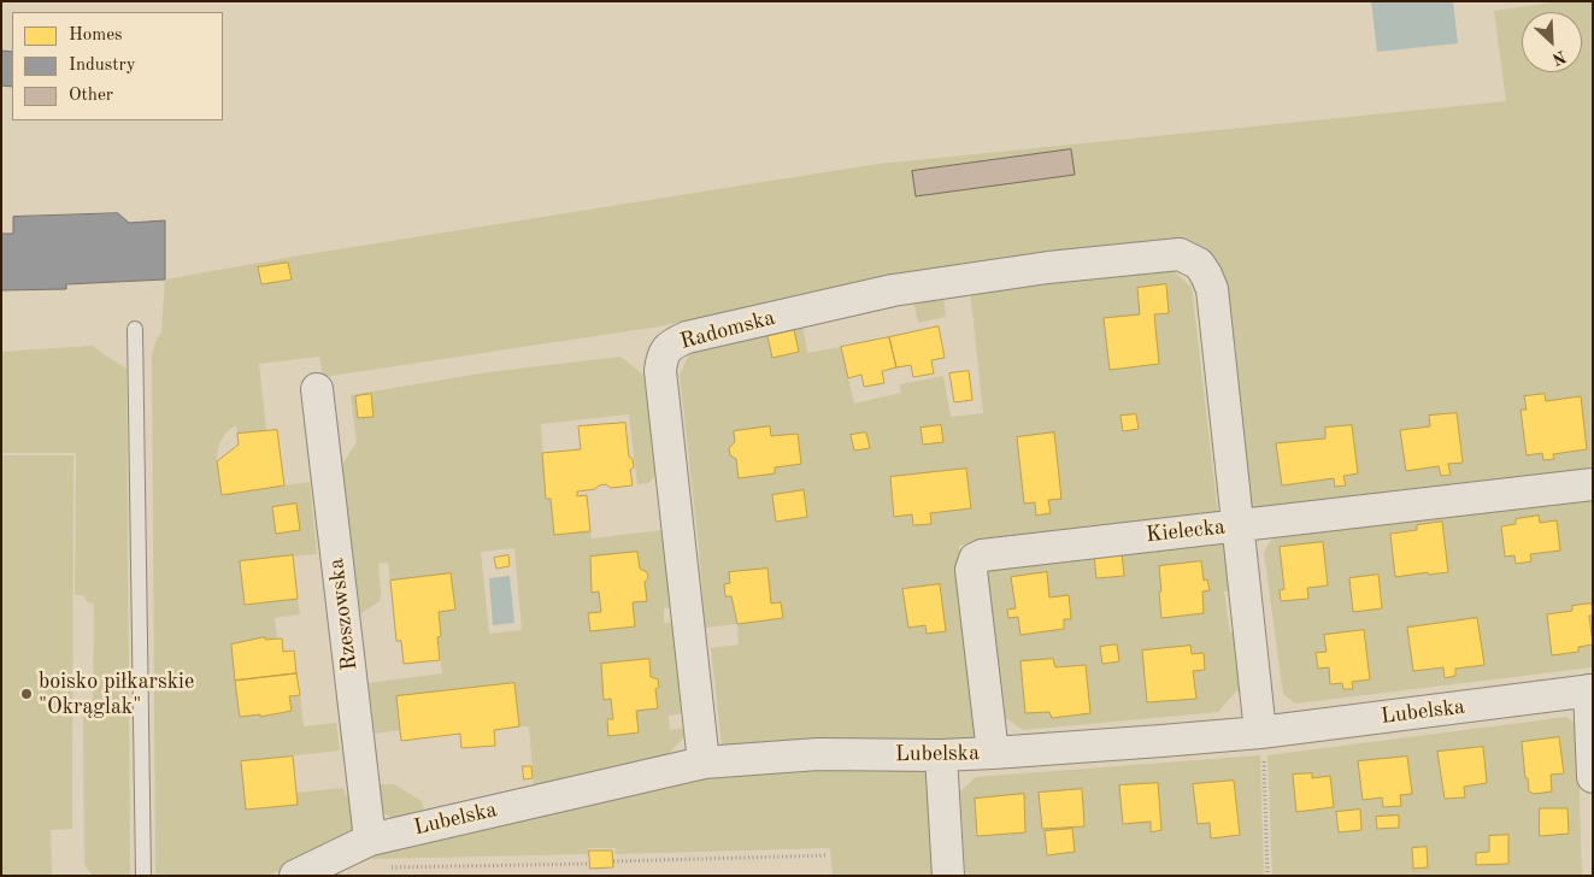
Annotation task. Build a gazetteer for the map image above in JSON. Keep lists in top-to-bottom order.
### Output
{
  "streets": {
    "street": [
      "Radomska",
      "Kielecka",
      "Rzeszowska",
      "Lubelska"
    ]
  },
  "crossings": [
    ["Radomska", "Kielecka"],
    ["Radomska", "Lubelska"],
    ["Kielecka", "Lubelska"],
    ["Rzeszowska", "Lubelska"]
  ],
  "places": ["boisko piłkarskie \"Okrąglak\""],
  "legend": ["Homes", "Industry", "Other"],
  "north": "bottom right"
}
